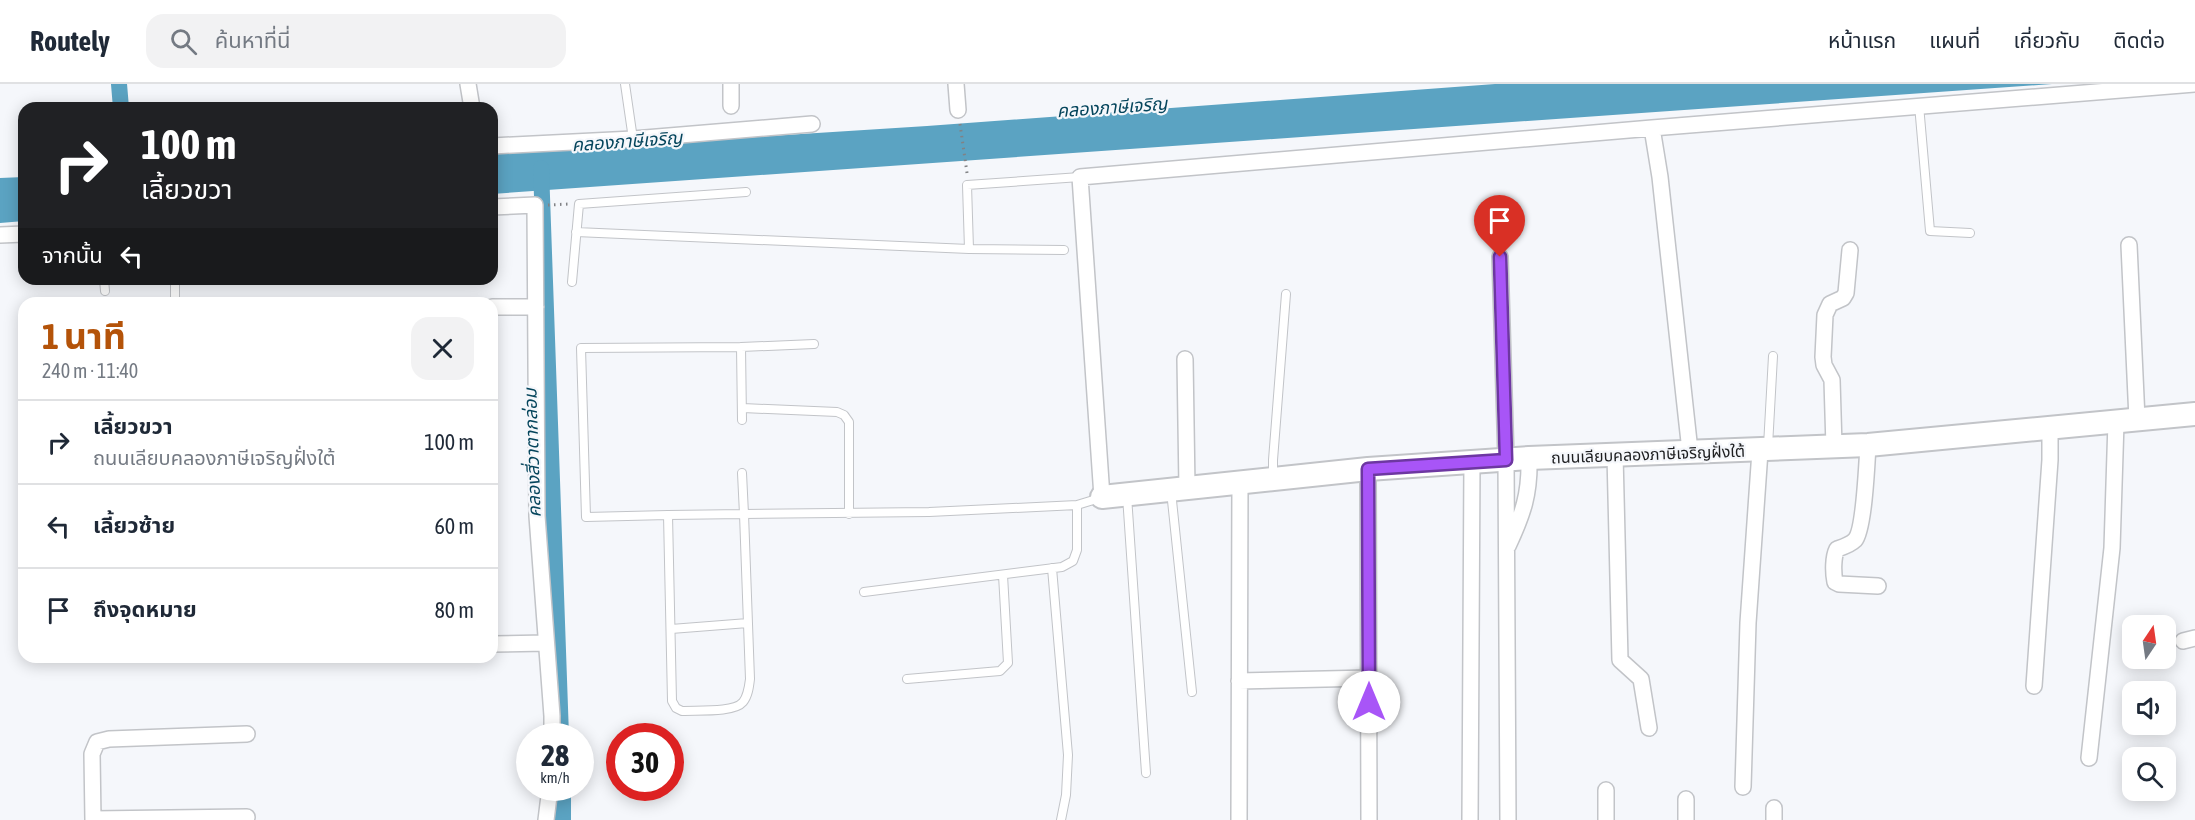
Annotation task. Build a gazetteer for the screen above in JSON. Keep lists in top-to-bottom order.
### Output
{
  "streets": {
    "street": ["ถนนเลียบคลองภาษีเจริญฝั่งใต้"]
  },
  "water": ["คลองภาษีเจริญ", "คลองสี่วาตากล่อม"],
  "north": "top",
  "page": {
    "header": "Routely",
    "search": "ค้นหาที่นี่",
    "nav": [
      "หน้าแรก",
      "แผนที่",
      "เกี่ยวกับ",
      "ติดต่อ"
    ],
    "turn": ["100 m", "เลี้ยวขวา"],
    "then": "จากนั้น",
    "heading": ["1 นาที", "240 m · 11:40"],
    "list": [
      {
        "name": "เลี้ยวขวา",
        "note": "ถนนเลียบคลองภาษีเจริญฝั่งใต้",
        "value": "100 m"
      },
      {
        "name": "เลี้ยวซ้าย",
        "value": "60 m"
      },
      {
        "name": "ถึงจุดหมาย",
        "value": "80 m"
      }
    ],
    "speed": "28 km/h",
    "limit": "30"
  }
}
